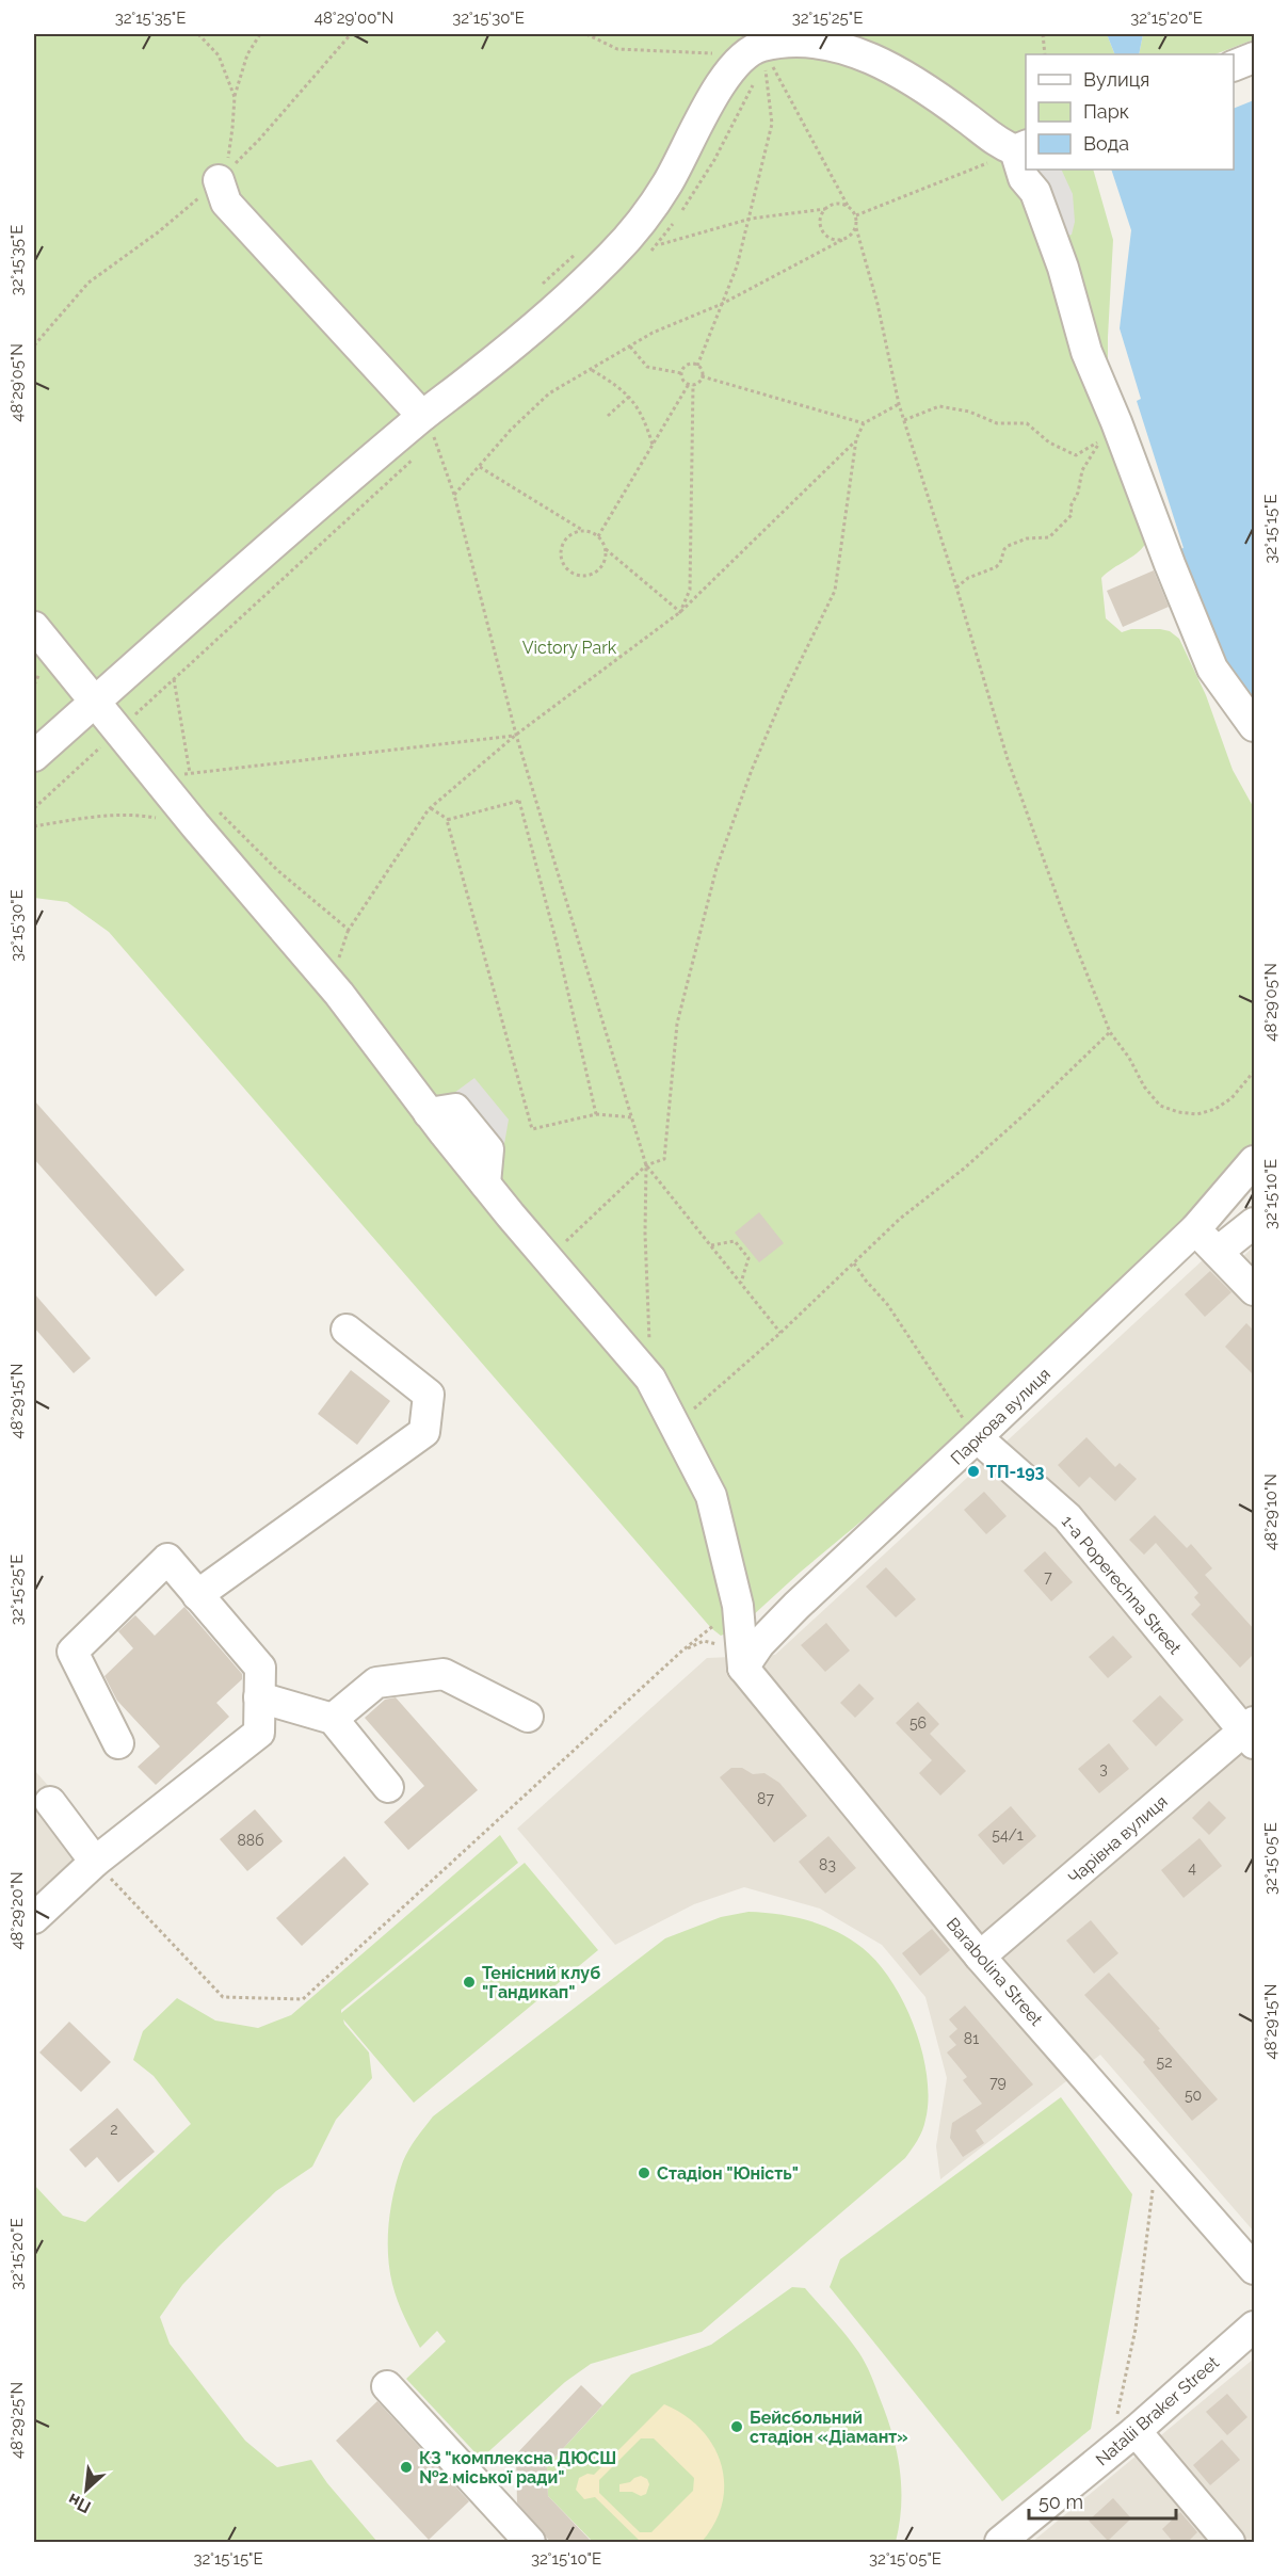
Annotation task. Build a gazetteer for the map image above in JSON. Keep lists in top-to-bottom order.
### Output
{
  "streets": {
    "street": [
      "Паркова вулиця",
      "1-a Poperechna Street",
      "Чарівна вулиця",
      "Barabolina Street",
      "Natalii Braker Street"
    ]
  },
  "crossings": [
    ["Паркова вулиця", "1-a Poperechna Street"],
    ["Паркова вулиця", "Barabolina Street"],
    ["1-a Poperechna Street", "Чарівна вулиця"],
    ["Чарівна вулиця", "Barabolina Street"]
  ],
  "parks": ["Victory Park"],
  "places": [
    "ТП-193",
    "Тенісний клуб \"Гандикап\"",
    "Стадіон \"Юність\"",
    "Бейсбольний стадіон «Діамант»",
    "КЗ \"комплексна ДЮСШ №2 міської ради\""
  ],
  "house_numbers": [
    "7",
    "56",
    "3",
    "87",
    "54/1",
    "88б",
    "83",
    "4",
    "81",
    "52",
    "79",
    "50",
    "2"
  ],
  "legend": ["Вулиця", "Парк", "Вода"],
  "scale_bar": "50 m",
  "north": "bottom left",
  "coordinates": [
    "32°15'35\"E",
    "48°29'00\"N",
    "32°15'30\"E",
    "32°15'25\"E",
    "32°15'20\"E",
    "48°29'05\"N",
    "32°15'15\"E",
    "32°15'10\"E",
    "48°29'15\"N",
    "48°29'10\"N",
    "32°15'05\"E",
    "48°29'20\"N",
    "48°29'25\"N"
  ]
}
